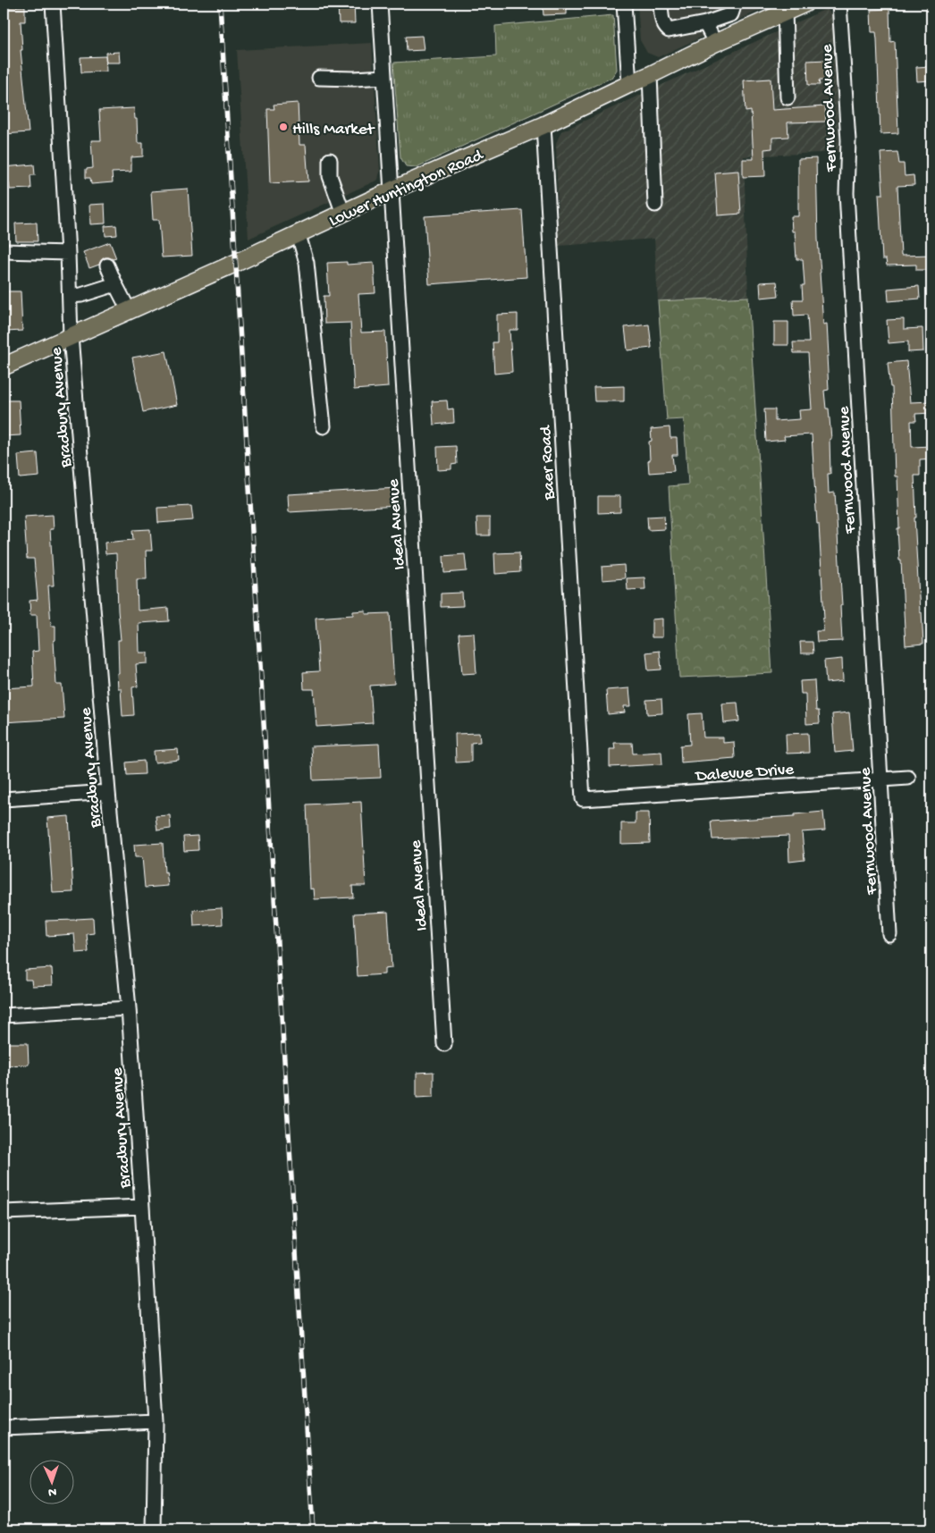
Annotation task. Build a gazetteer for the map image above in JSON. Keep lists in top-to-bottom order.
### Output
{
  "streets": {
    "main road": ["Lower Huntington Road"],
    "street": [
      "Fernwood Avenue",
      "Bradbury Avenue",
      "Baer Road",
      "Ideal Avenue",
      "Dalevue Drive"
    ]
  },
  "crossings": [
    ["Fernwood Avenue", "Dalevue Drive"],
    ["Lower Huntington Road", "Bradbury Avenue"],
    ["Lower Huntington Road", "Baer Road"],
    ["Lower Huntington Road", "Ideal Avenue"],
    ["Baer Road", "Dalevue Drive"]
  ],
  "places": ["Hills Market"],
  "north": "bottom"
}
